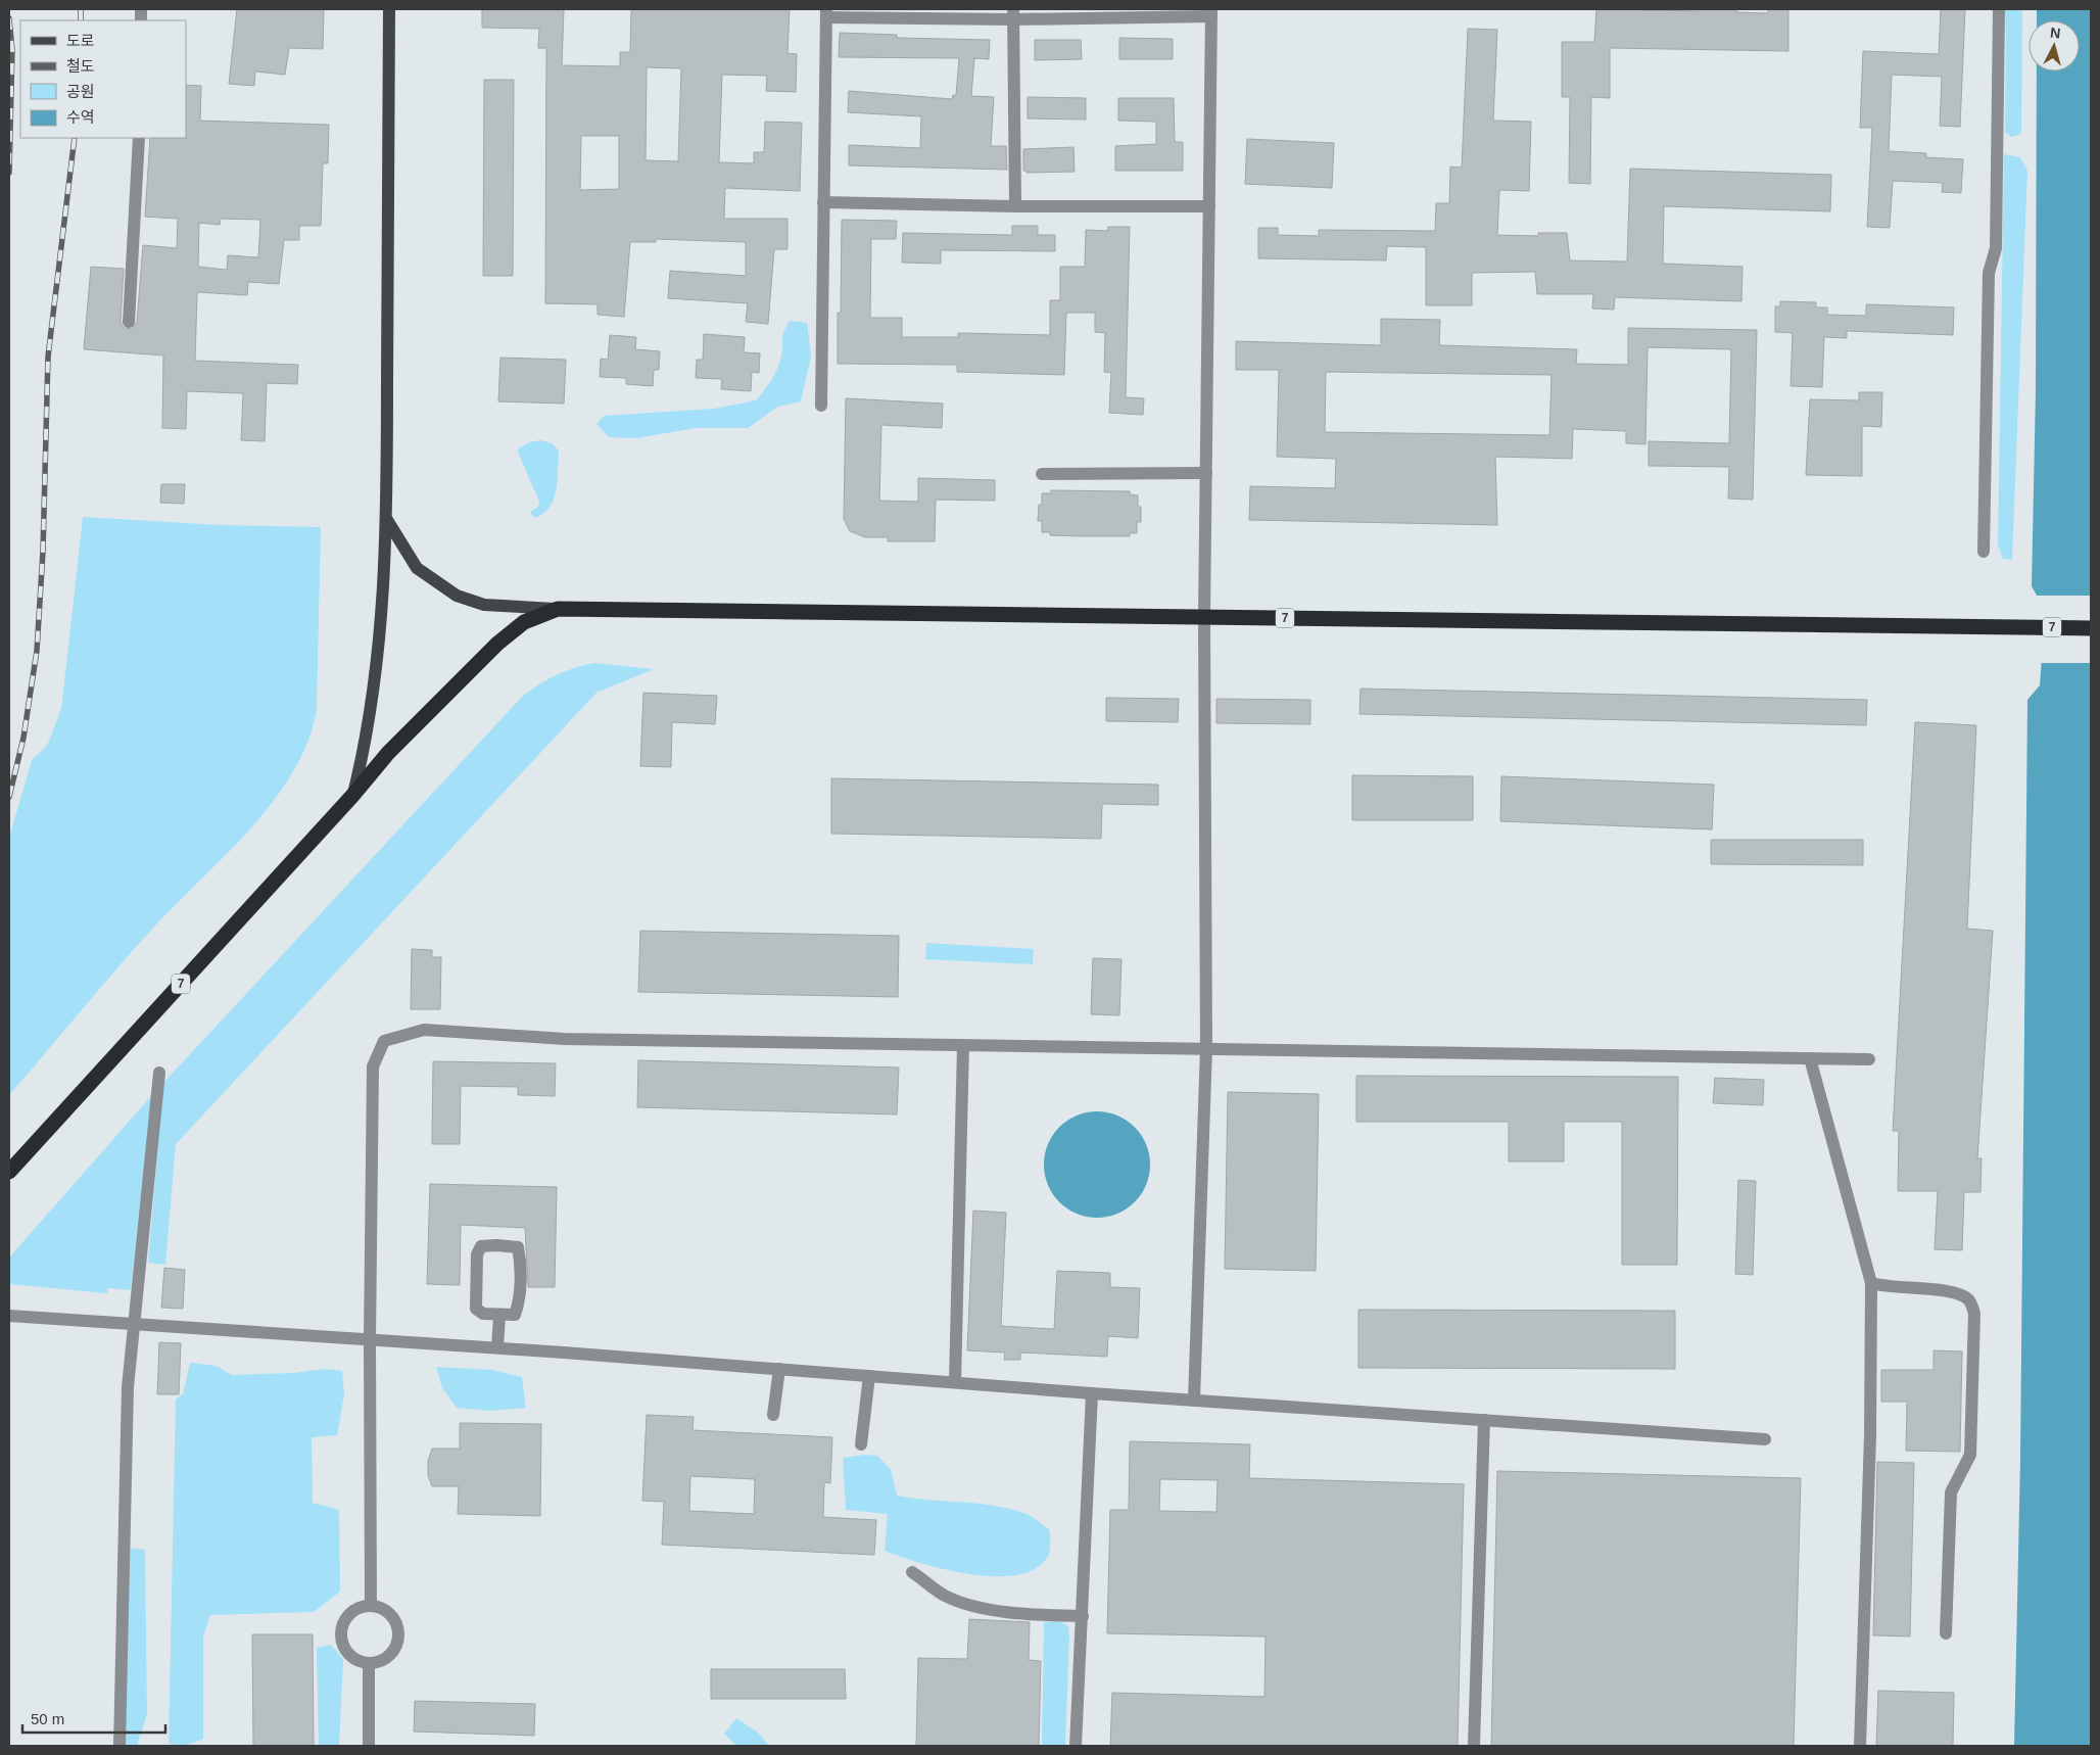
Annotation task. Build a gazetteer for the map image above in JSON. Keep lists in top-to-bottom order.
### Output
{
  "streets": {
    "highway": ["7"]
  },
  "legend": [
    "도로",
    "철도",
    "공원",
    "수역"
  ],
  "scale_bar": "50 m",
  "north": "top"
}
